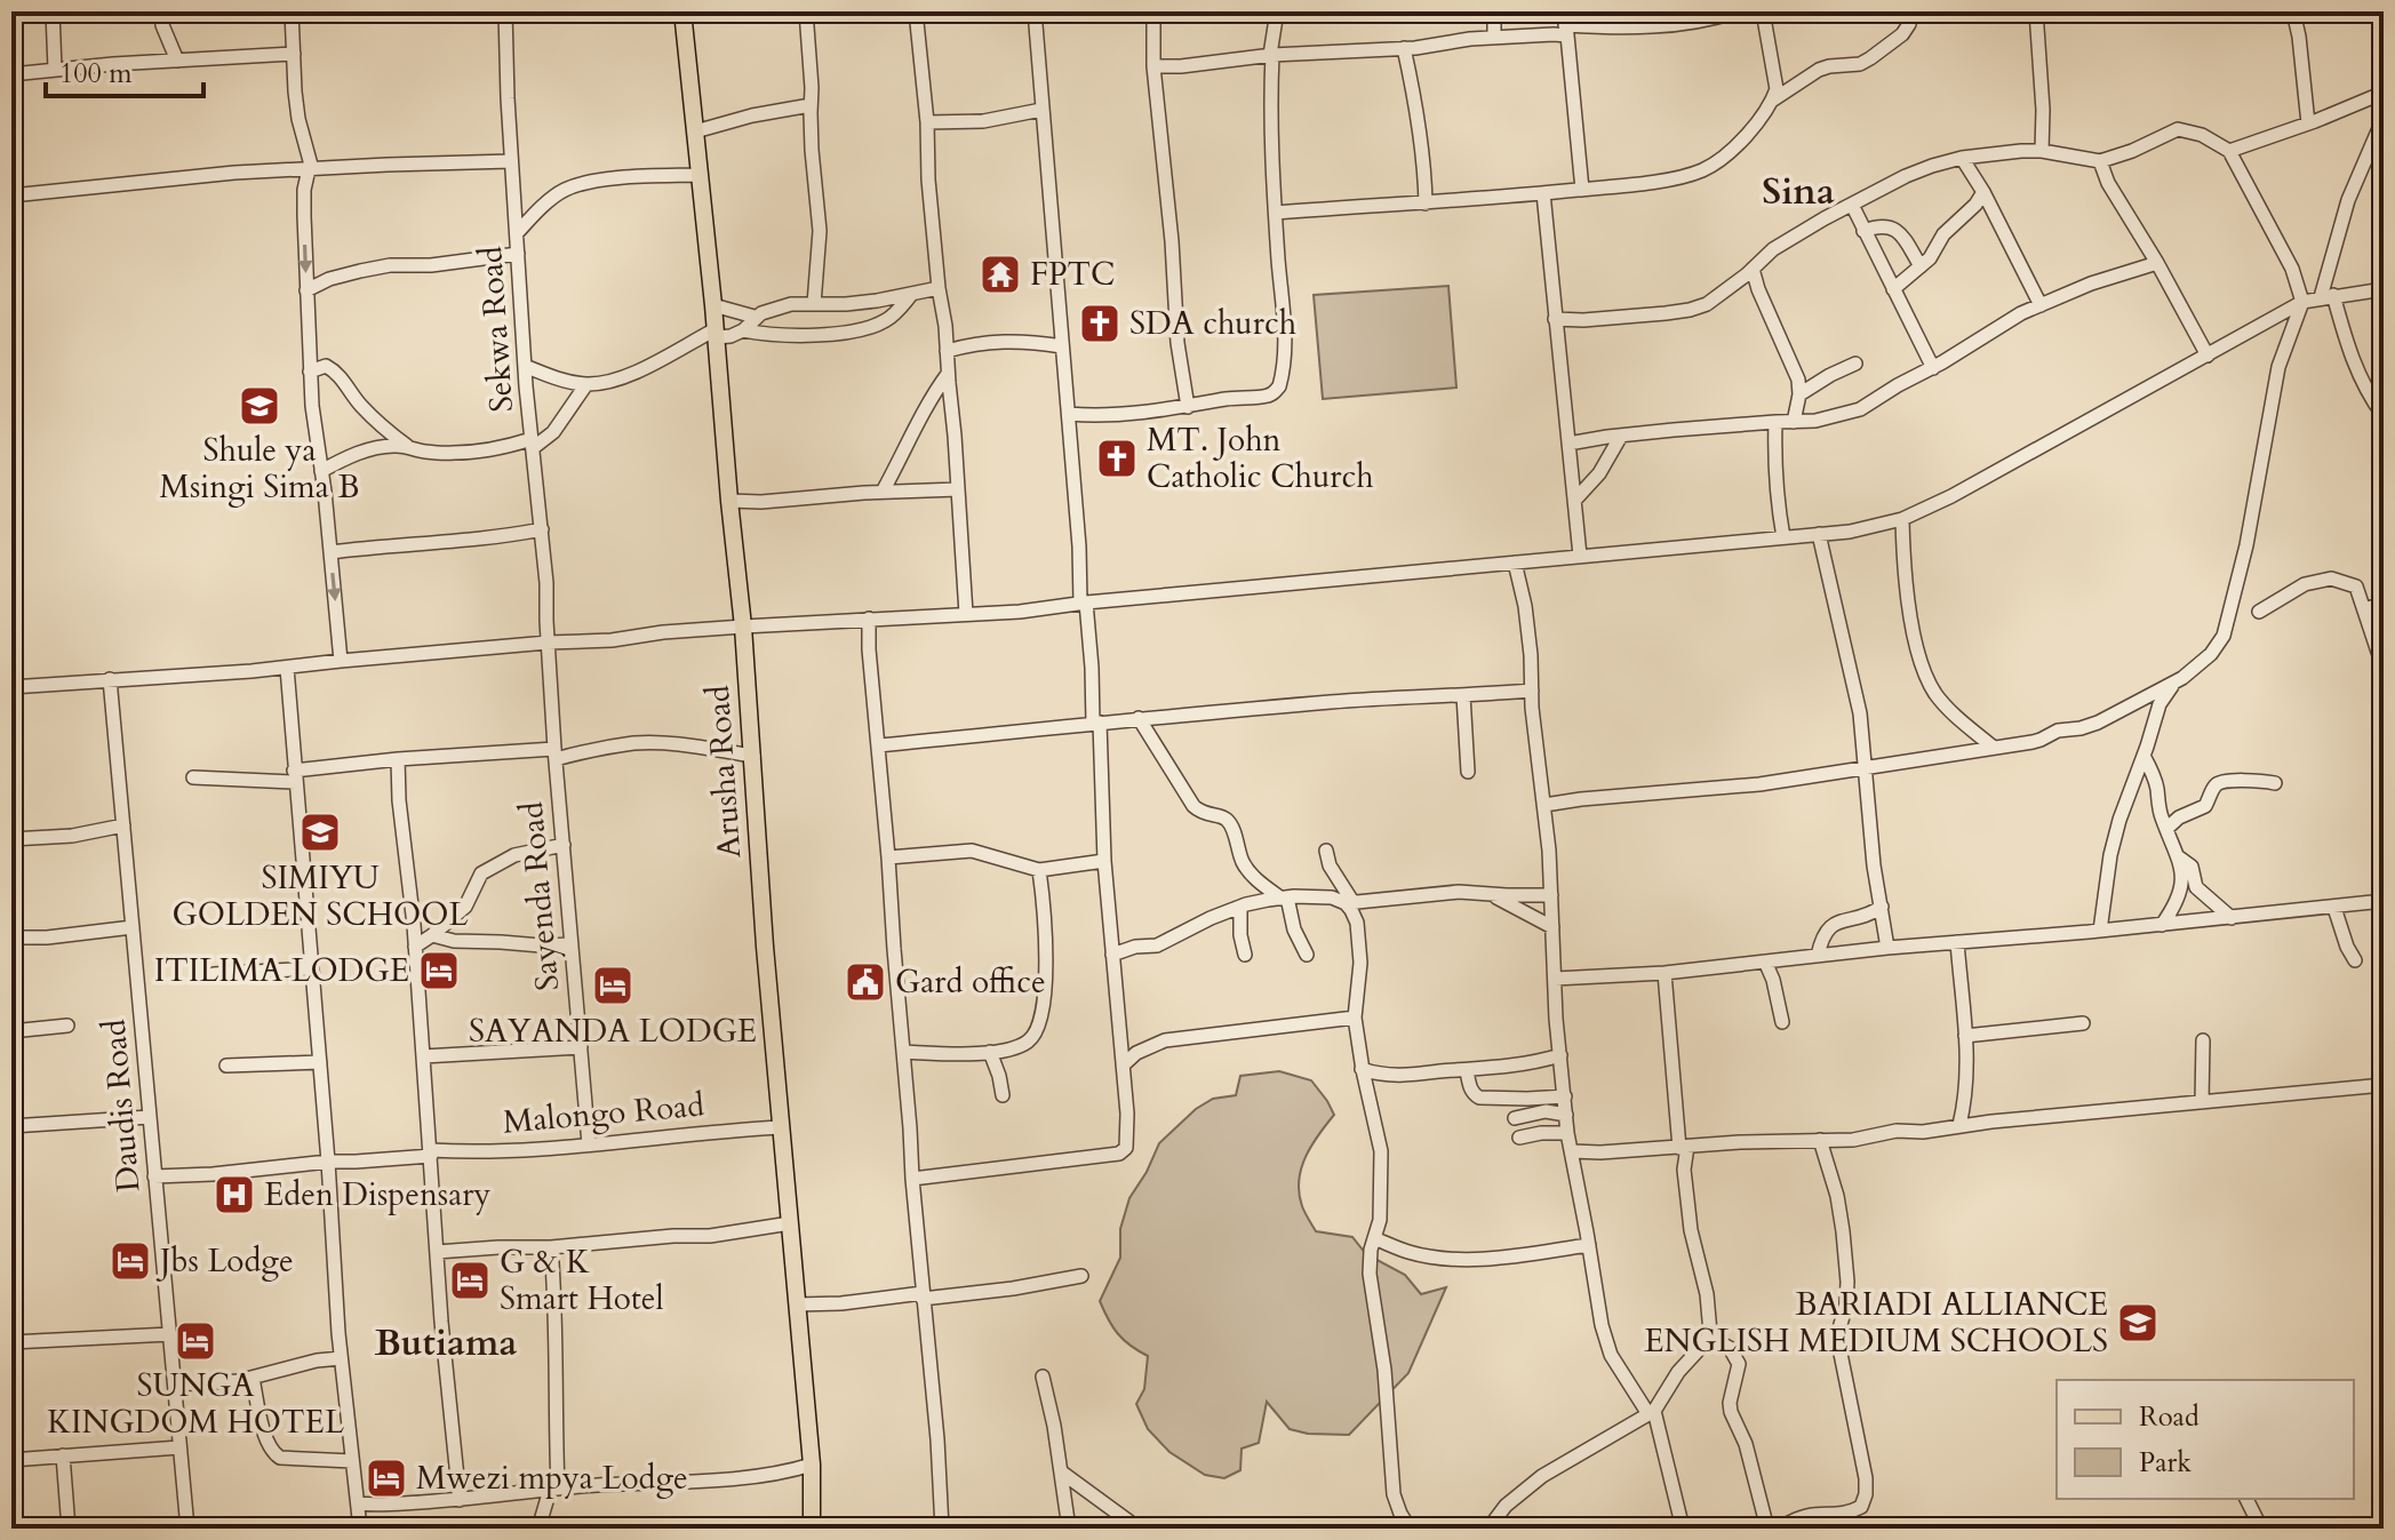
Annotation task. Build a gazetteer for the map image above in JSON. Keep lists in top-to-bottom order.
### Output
{
  "streets": {
    "main road": ["Arusha Road"],
    "street": [
      "Sekwa Road",
      "Sayenda Road",
      "Daudis Road",
      "Malongo Road"
    ]
  },
  "crossings": [
    ["Sekwa Road", "Arusha Road"],
    ["Sekwa Road", "Sayenda Road"],
    ["Arusha Road", "Malongo Road"],
    ["Sayenda Road", "Malongo Road"],
    ["Daudis Road", "Malongo Road"]
  ],
  "districts": ["Sina", "Butiama"],
  "places": {
    "temple": ["FPTC"],
    "church": ["SDA church", "MT. John Catholic Church"],
    "school or university": ["Shule ya Msingi Sima B", "SIMIYU GOLDEN SCHOOL", "BARIADI ALLIANCE ENGLISH MEDIUM SCHOOLS"],
    "hotel": [
      "ITILIMA LODGE",
      "SAYANDA LODGE",
      "Jbs Lodge",
      "G & K Smart Hotel",
      "SUNGA KINGDOM HOTEL",
      "Mwezi mpya Lodge"
    ],
    "public building": ["Gard office"],
    "hospital": ["Eden Dispensary"]
  },
  "legend": ["Road", "Park"],
  "scale_bar": "100 m"
}
